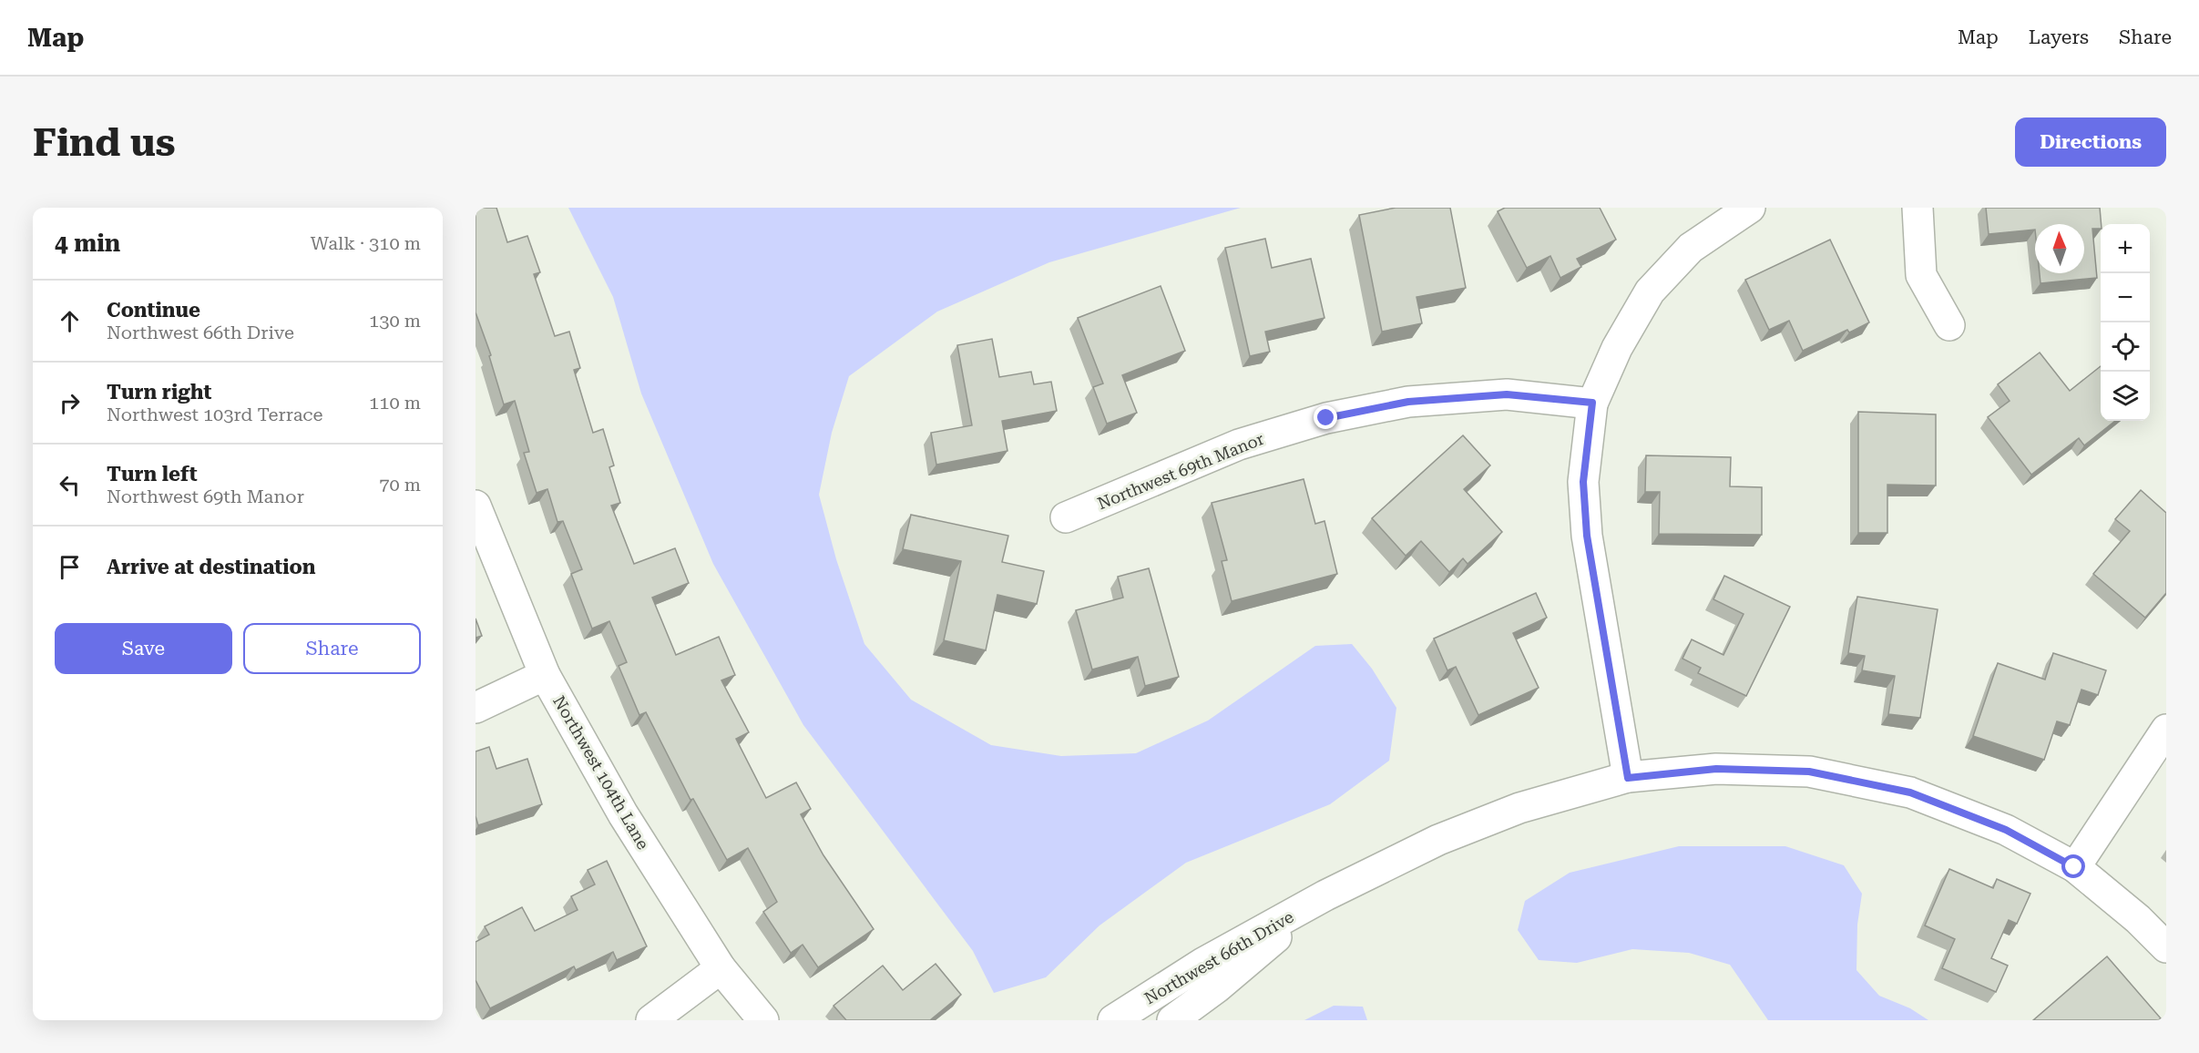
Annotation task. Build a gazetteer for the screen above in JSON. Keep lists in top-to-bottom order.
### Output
{
  "streets": {
    "street": ["Northwest 69th Manor", "Northwest 104th Lane", "Northwest 66th Drive"]
  },
  "north": "top",
  "page": {
    "header": "Map",
    "nav": ["Map", "Layers", "Share"],
    "buttons": [
      "Directions",
      ["Save", "Share"]
    ],
    "title": "Find us",
    "heading": ["4 min", "Walk · 310 m"],
    "map_buttons": ["+", "−"],
    "list": [
      ["Continue", "Northwest 66th Drive", "130 m"],
      ["Turn right", "Northwest 103rd Terrace", "110 m"],
      ["Turn left", "Northwest 69th Manor", "70 m"],
      "Arrive at destination"
    ]
  }
}
